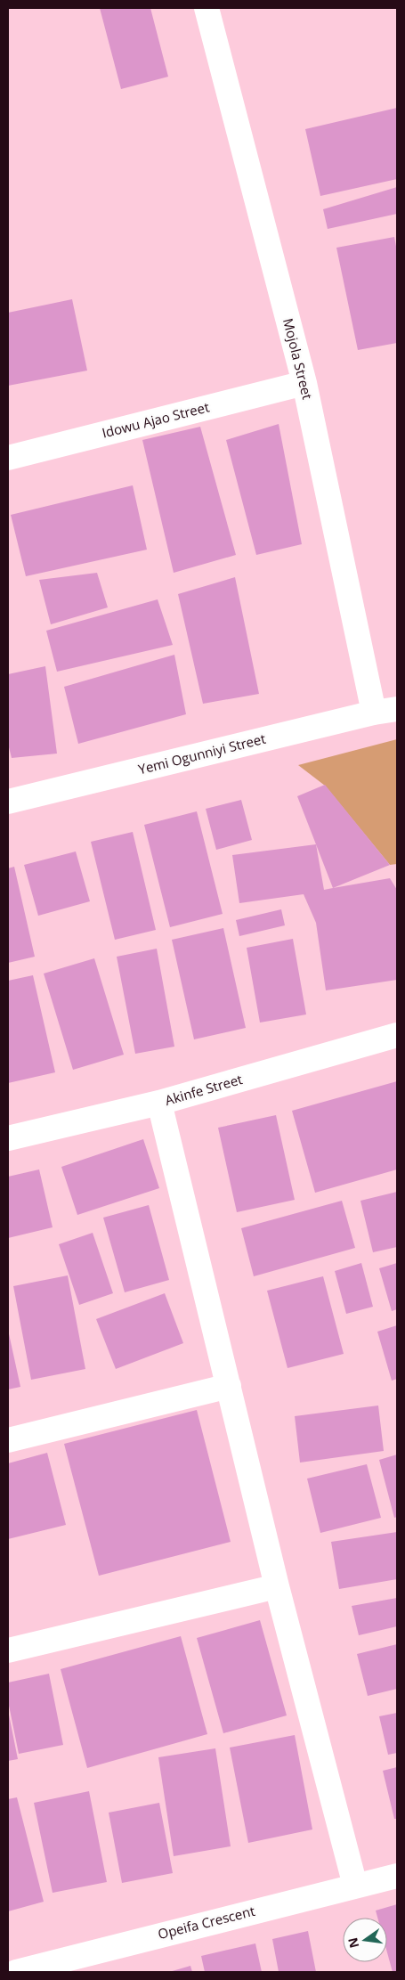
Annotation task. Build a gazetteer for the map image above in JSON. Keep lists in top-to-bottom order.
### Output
{
  "streets": {
    "street": [
      "Mojola Street",
      "Idowu Ajao Street",
      "Yemi Ogunniyi Street",
      "Akinfe Street",
      "Opeifa Crescent"
    ]
  },
  "crossings": [
    ["Mojola Street", "Idowu Ajao Street"],
    ["Mojola Street", "Yemi Ogunniyi Street"]
  ],
  "north": "left"
}
